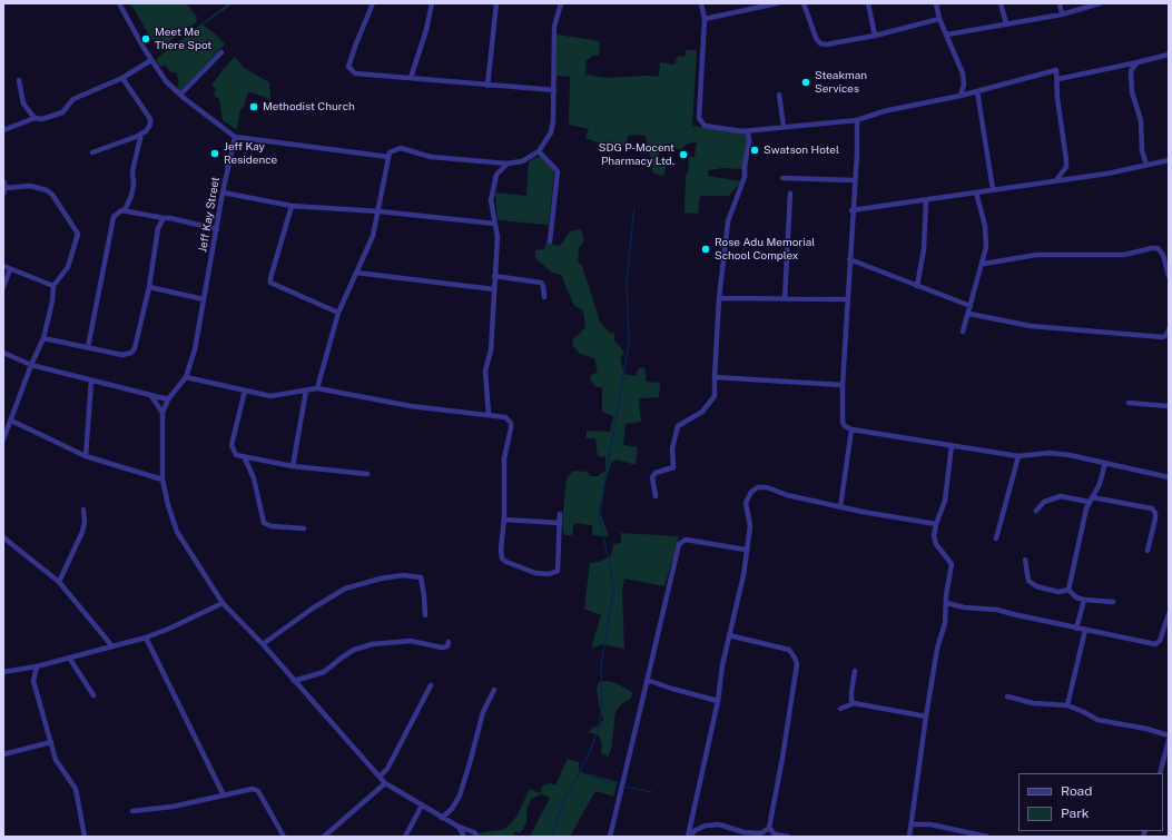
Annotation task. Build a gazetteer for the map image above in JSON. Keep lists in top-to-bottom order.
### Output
{
  "streets": {
    "street": ["Jeff Kay Street"]
  },
  "places": [
    "Meet Me There Spot",
    "Steakman Services",
    "Methodist Church",
    "Swatson Hotel",
    "Jeff Kay Residence",
    "SDG P-Mocent Pharmacy Ltd.",
    "Rose Adu Memorial School Complex"
  ],
  "legend": ["Road", "Park"]
}
